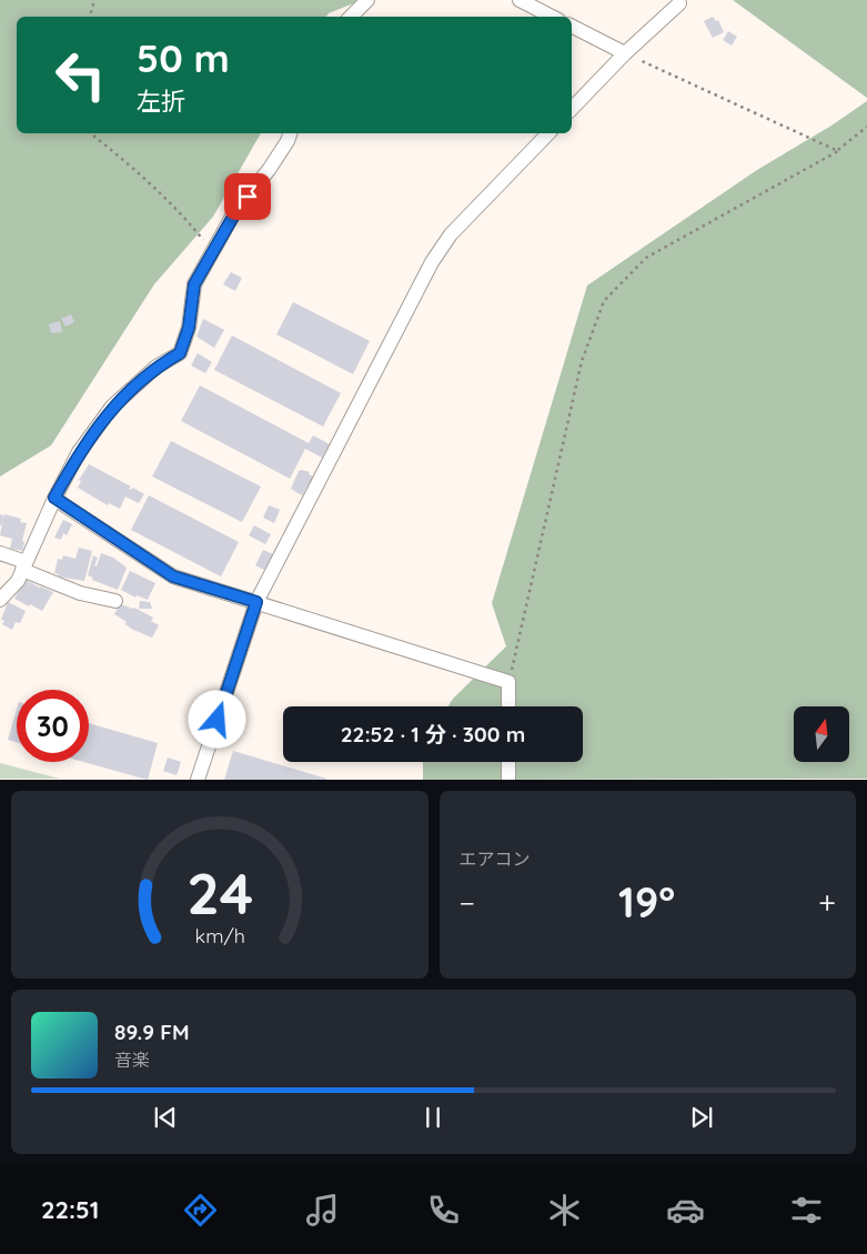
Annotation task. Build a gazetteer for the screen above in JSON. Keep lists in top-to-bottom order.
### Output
{
  "north": "top",
  "page": {
    "turn": ["50 m", "左折"],
    "limit": "30",
    "trip": "22:52 · 1 分 · 300 m",
    "tile": "エアコン",
    "heat": ["−", "19°", "+"],
    "song": ["89.9 FM", "音楽"],
    "tabs": "22:51",
    "gauge": ["24", "km/h"]
  }
}
